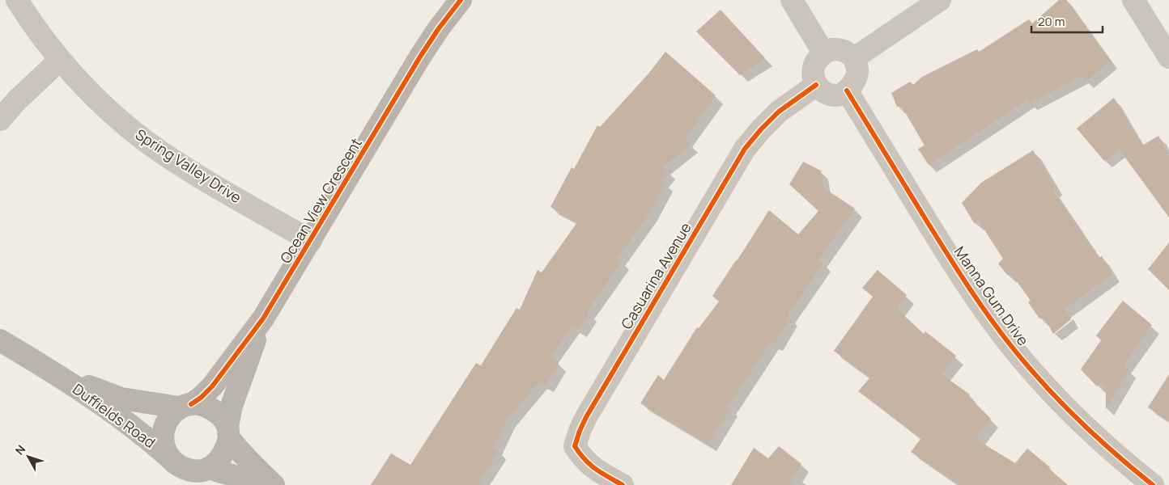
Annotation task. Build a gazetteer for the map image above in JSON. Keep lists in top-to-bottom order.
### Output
{
  "streets": {
    "street": [
      "Spring Valley Drive",
      "Ocean View Crescent",
      "Casuarina Avenue",
      "Manna Gum Drive",
      "Duffields Road"
    ]
  },
  "crossings": [
    ["Spring Valley Drive", "Ocean View Crescent"],
    ["Ocean View Crescent", "Duffields Road"],
    ["Casuarina Avenue", "Manna Gum Drive"]
  ],
  "scale_bar": "20 m",
  "north": "top left"
}
